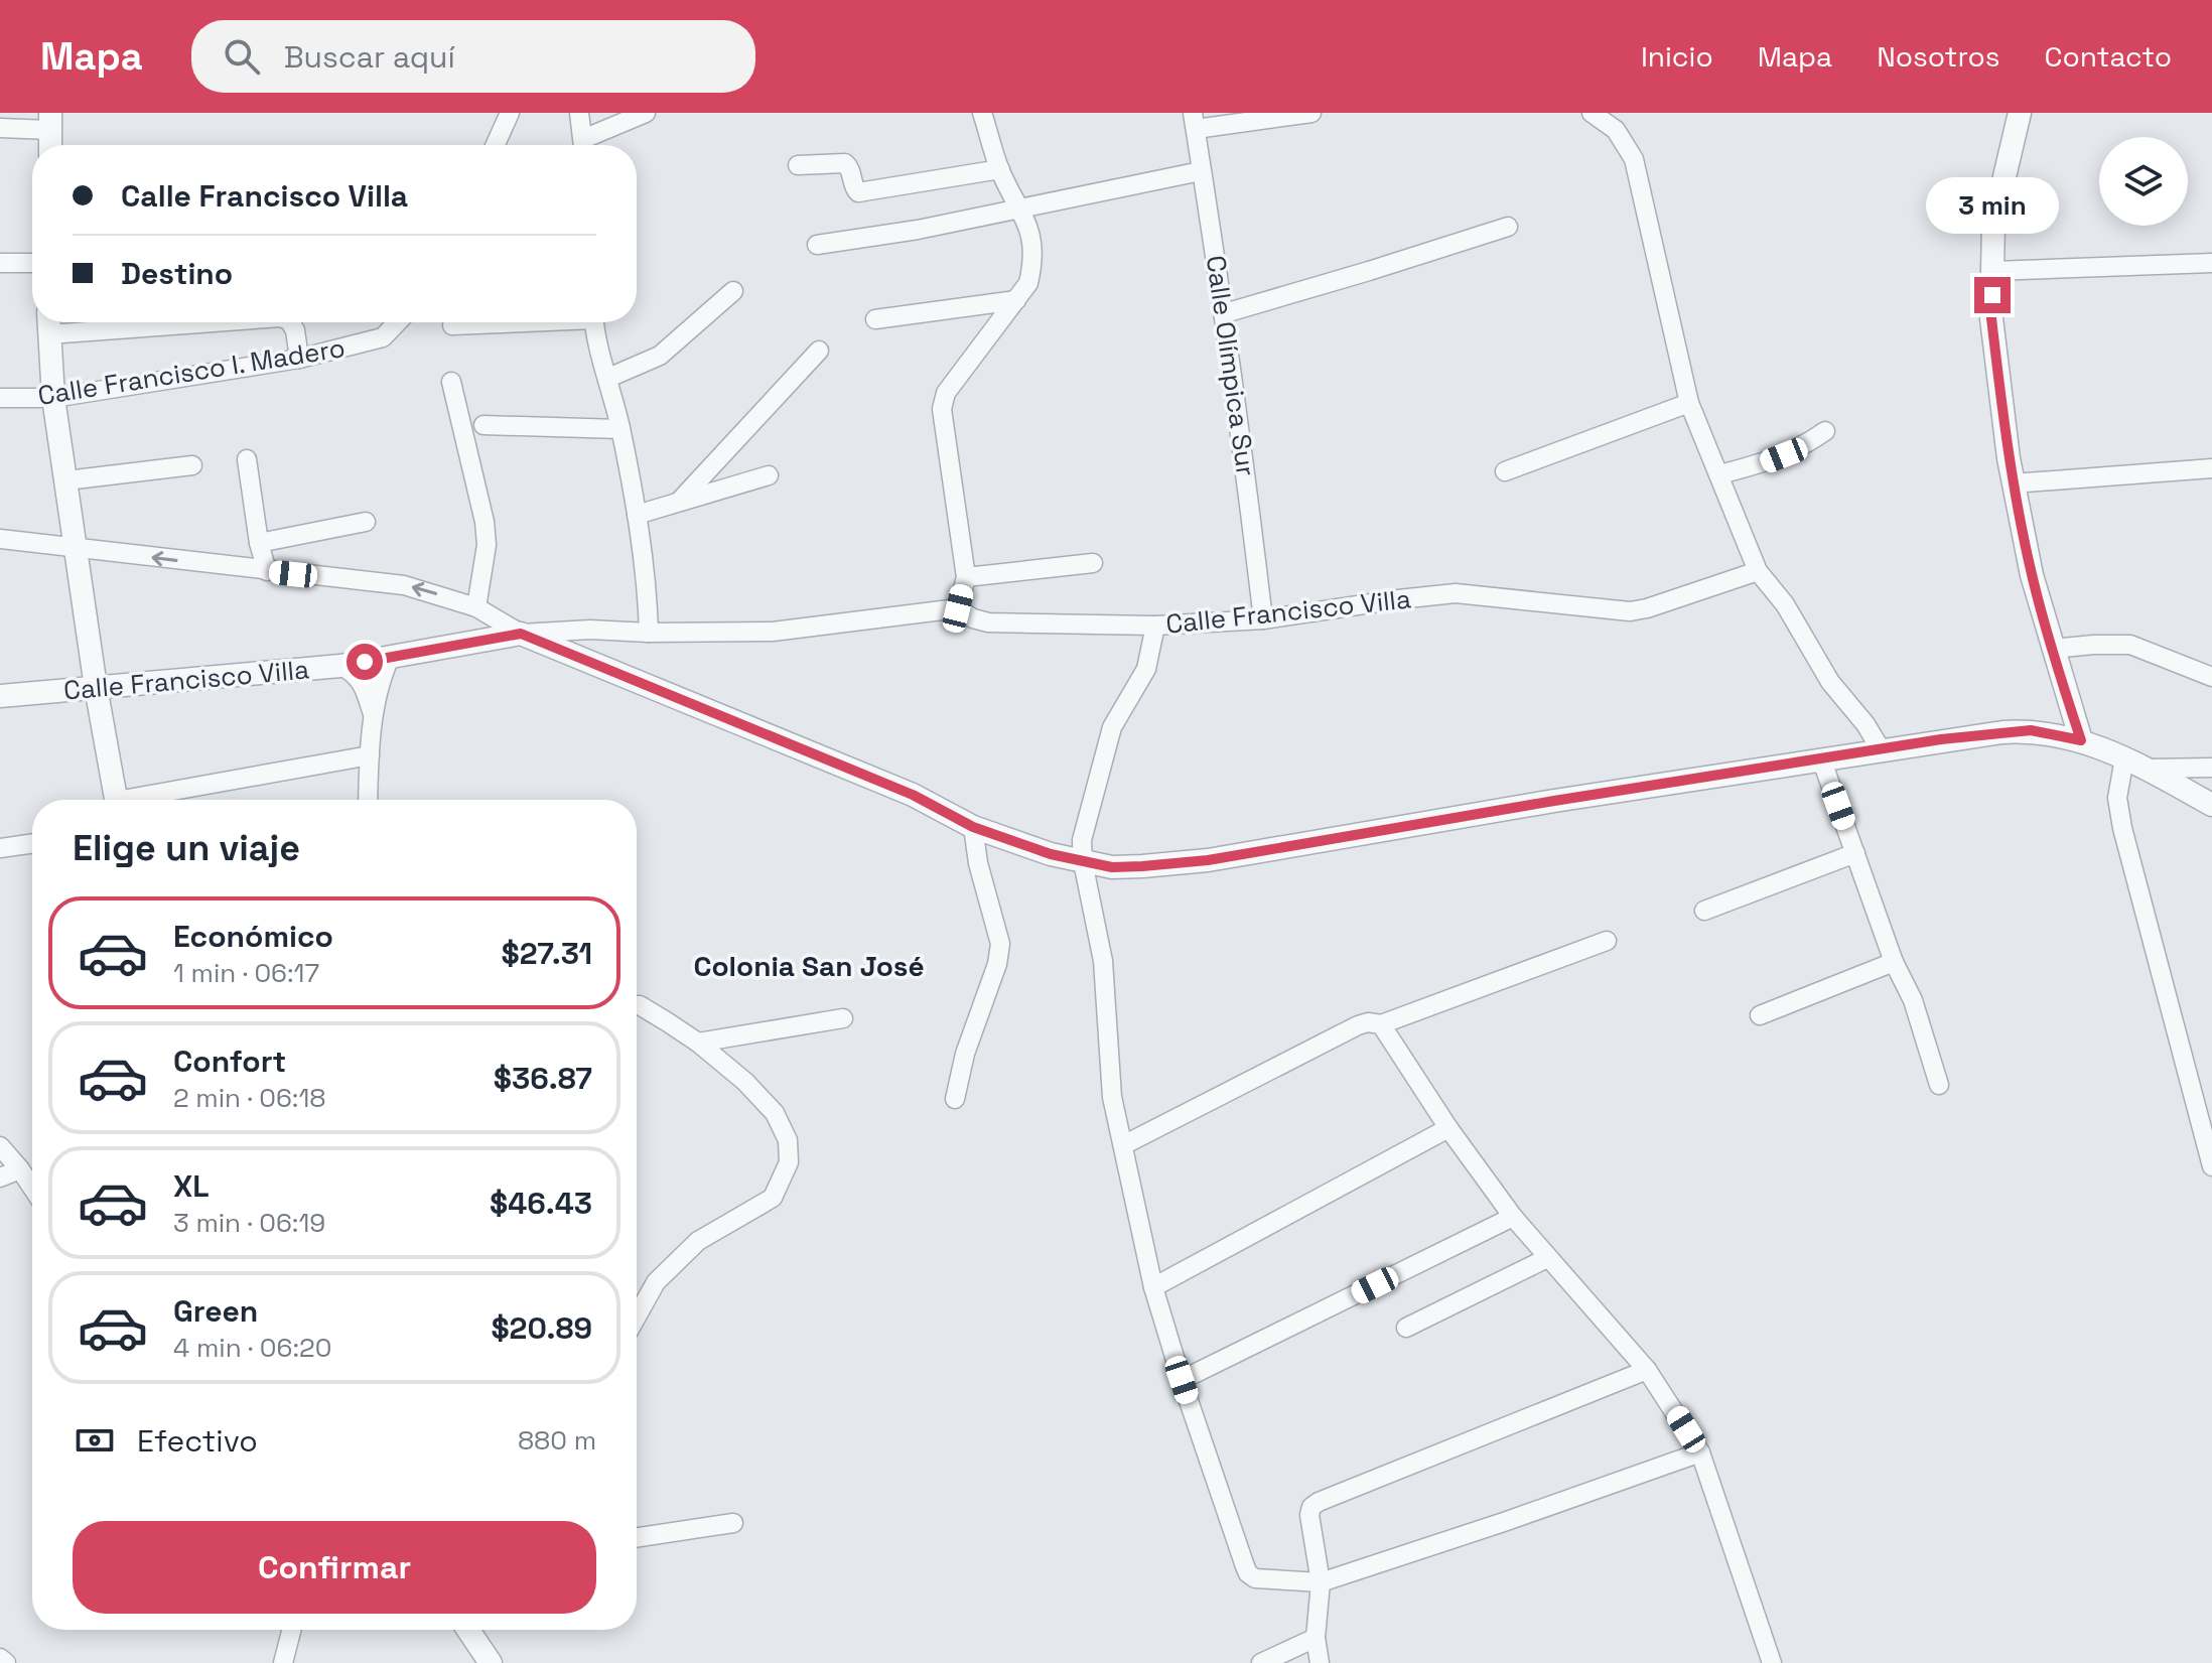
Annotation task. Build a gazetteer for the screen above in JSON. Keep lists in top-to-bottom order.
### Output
{
  "streets": {
    "street": ["Calle Olímpica Sur", "Calle Francisco I. Madero", "Calle Francisco Villa"]
  },
  "crossings": [
    ["Calle Olímpica Sur", "Calle Francisco Villa"]
  ],
  "districts": ["Colonia San José"],
  "page": {
    "header": "Mapa",
    "search": "Buscar aquí",
    "nav": [
      "Inicio",
      "Mapa",
      "Nosotros",
      "Contacto"
    ],
    "banner": ["Calle Francisco Villa", "Destino"],
    "bubble": "3 min",
    "heading": "Elige un viaje",
    "list": [
      {
        "name": "Económico",
        "note": "1 min · 06:17",
        "value": "$27.31"
      },
      {
        "name": "Confort",
        "note": "2 min · 06:18",
        "value": "$36.87"
      },
      {
        "name": "XL",
        "note": "3 min · 06:19",
        "value": "$46.43"
      },
      {
        "name": "Green",
        "note": "4 min · 06:20",
        "value": "$20.89"
      }
    ],
    "pay": ["Efectivo", "880 m"],
    "buttons": "Confirmar"
  }
}
